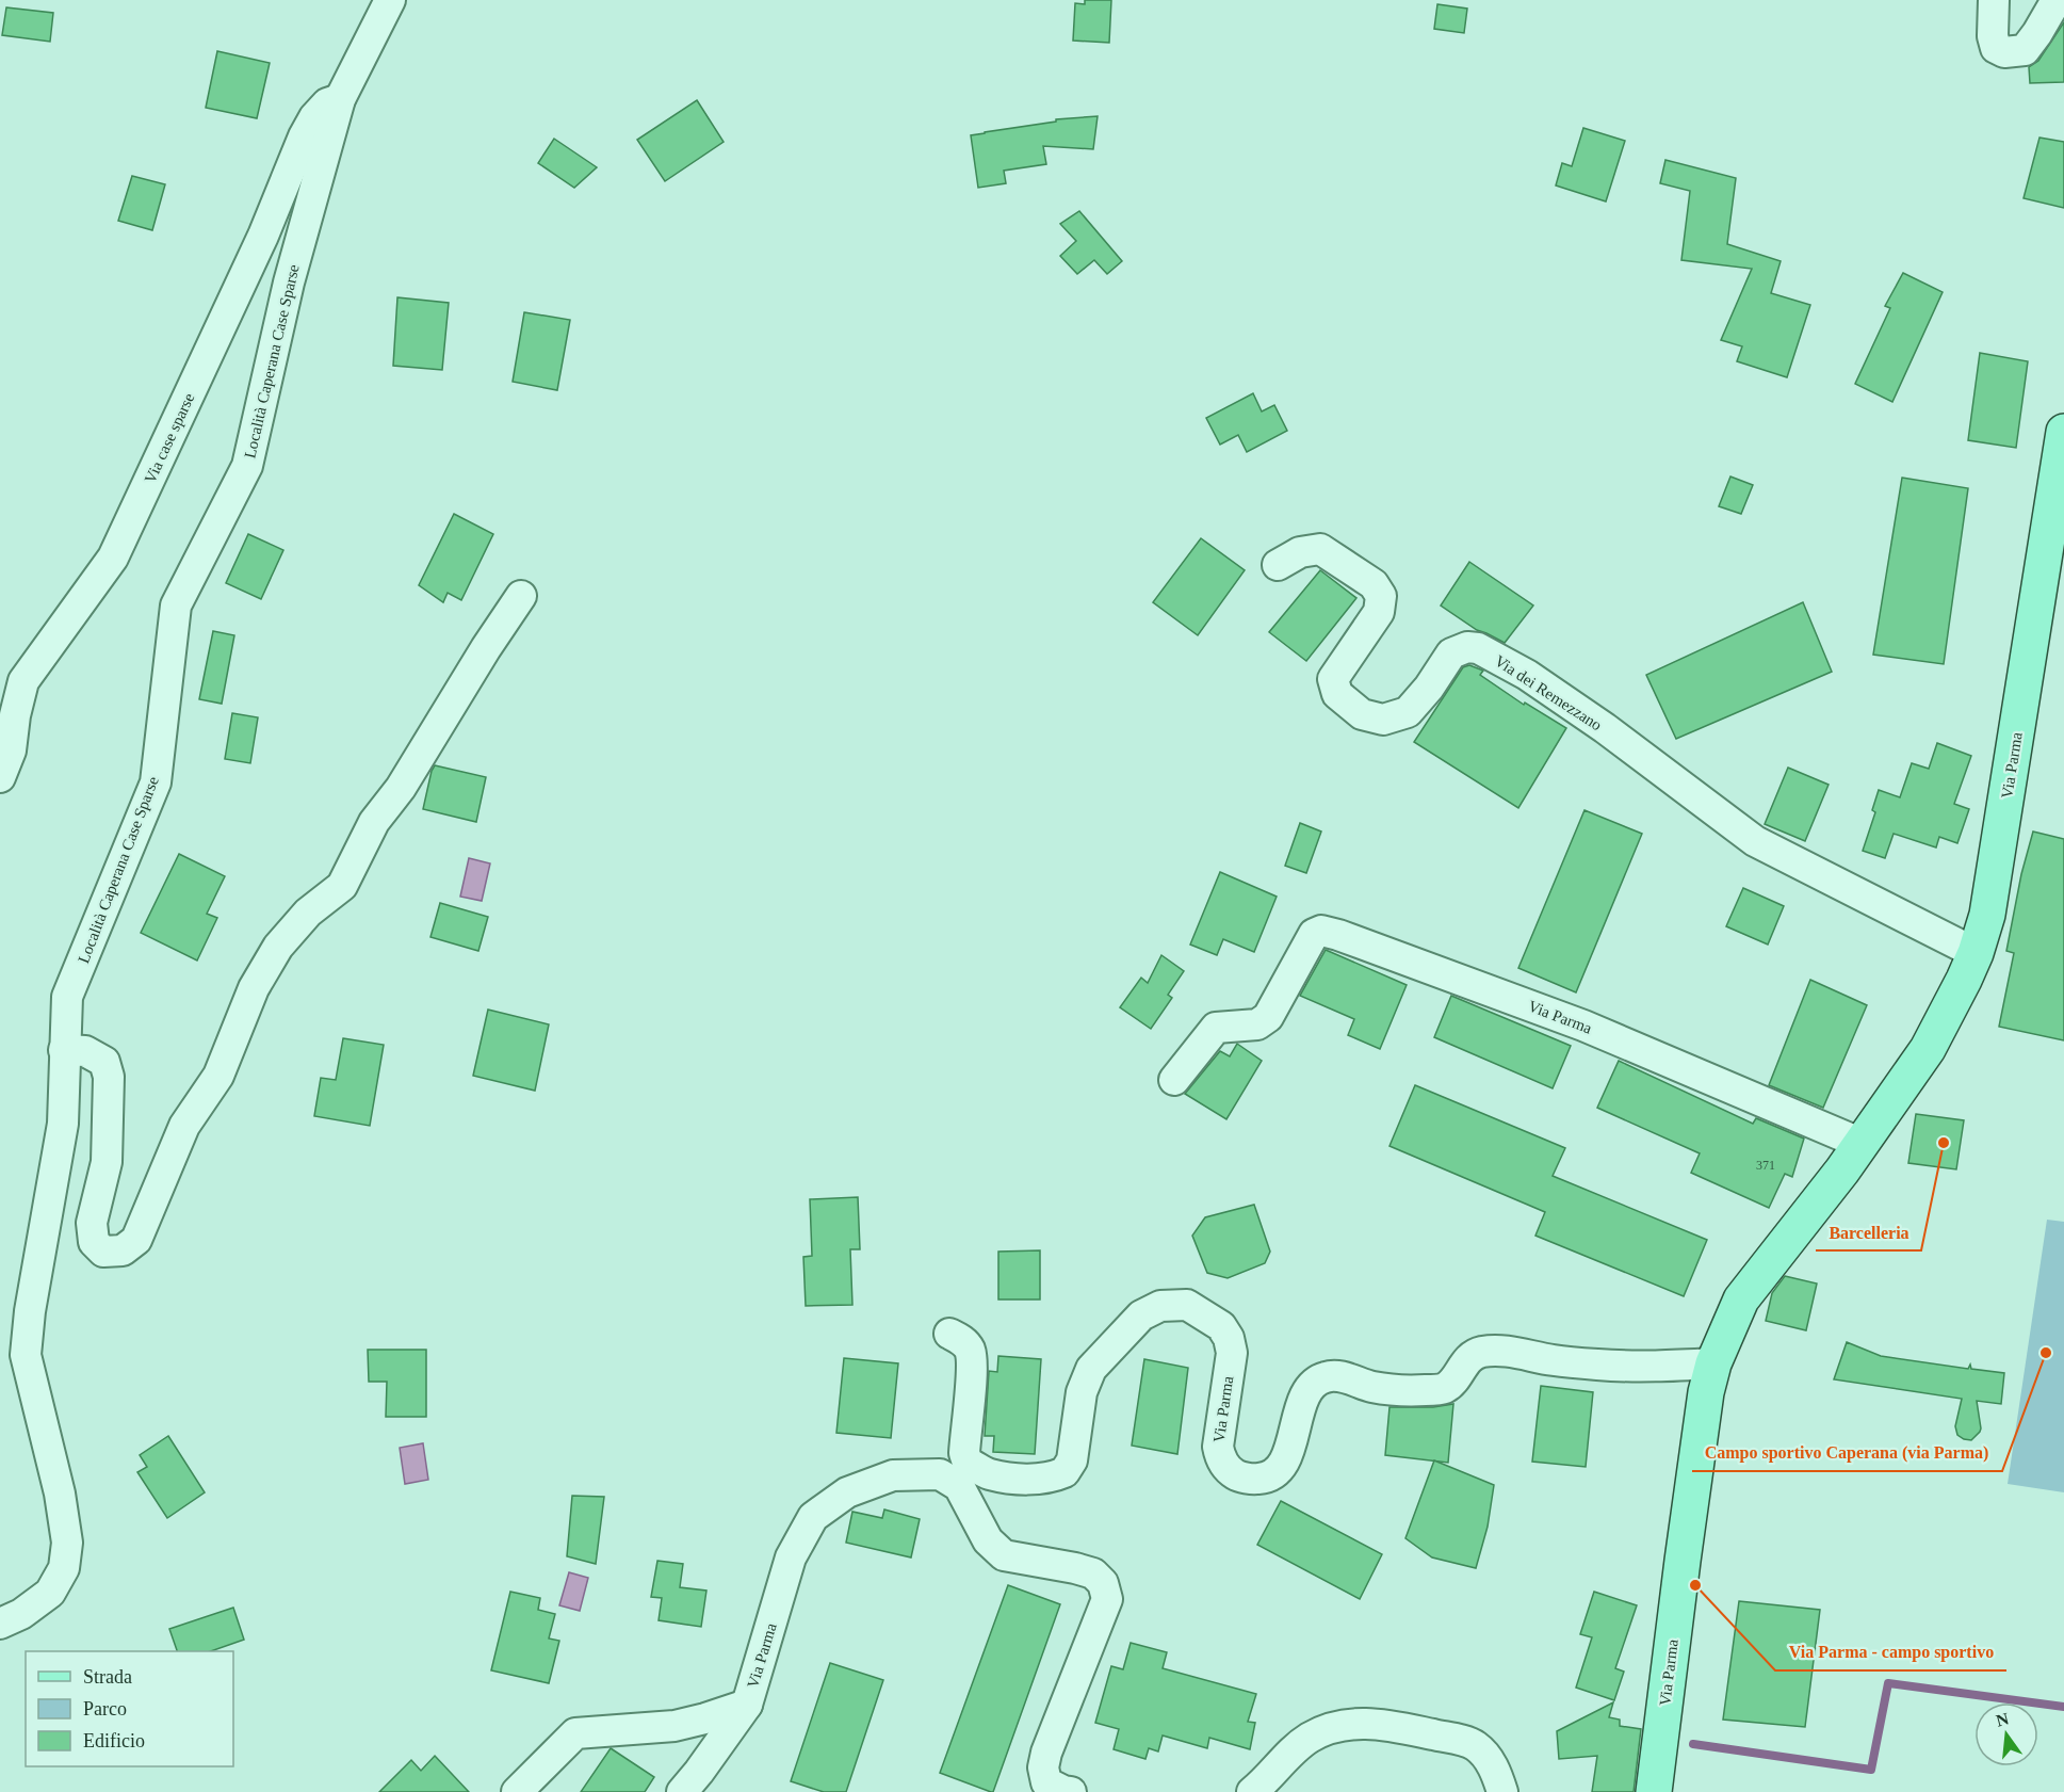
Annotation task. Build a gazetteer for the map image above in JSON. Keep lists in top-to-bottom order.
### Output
{
  "streets": {
    "main road": ["Via Parma"],
    "street": ["Località Caperana Case Sparse", "Via case sparse", "Via dei Remezzano"]
  },
  "crossings": [
    ["Località Caperana Case Sparse", "Via case sparse"],
    ["Via dei Remezzano", "Via Parma"]
  ],
  "places": ["Barcelleria", "Campo sportivo Caperana (via Parma)", "Via Parma - campo sportivo"],
  "house_numbers": ["371"],
  "legend": ["Strada", "Parco", "Edificio"],
  "north": "top"
}
